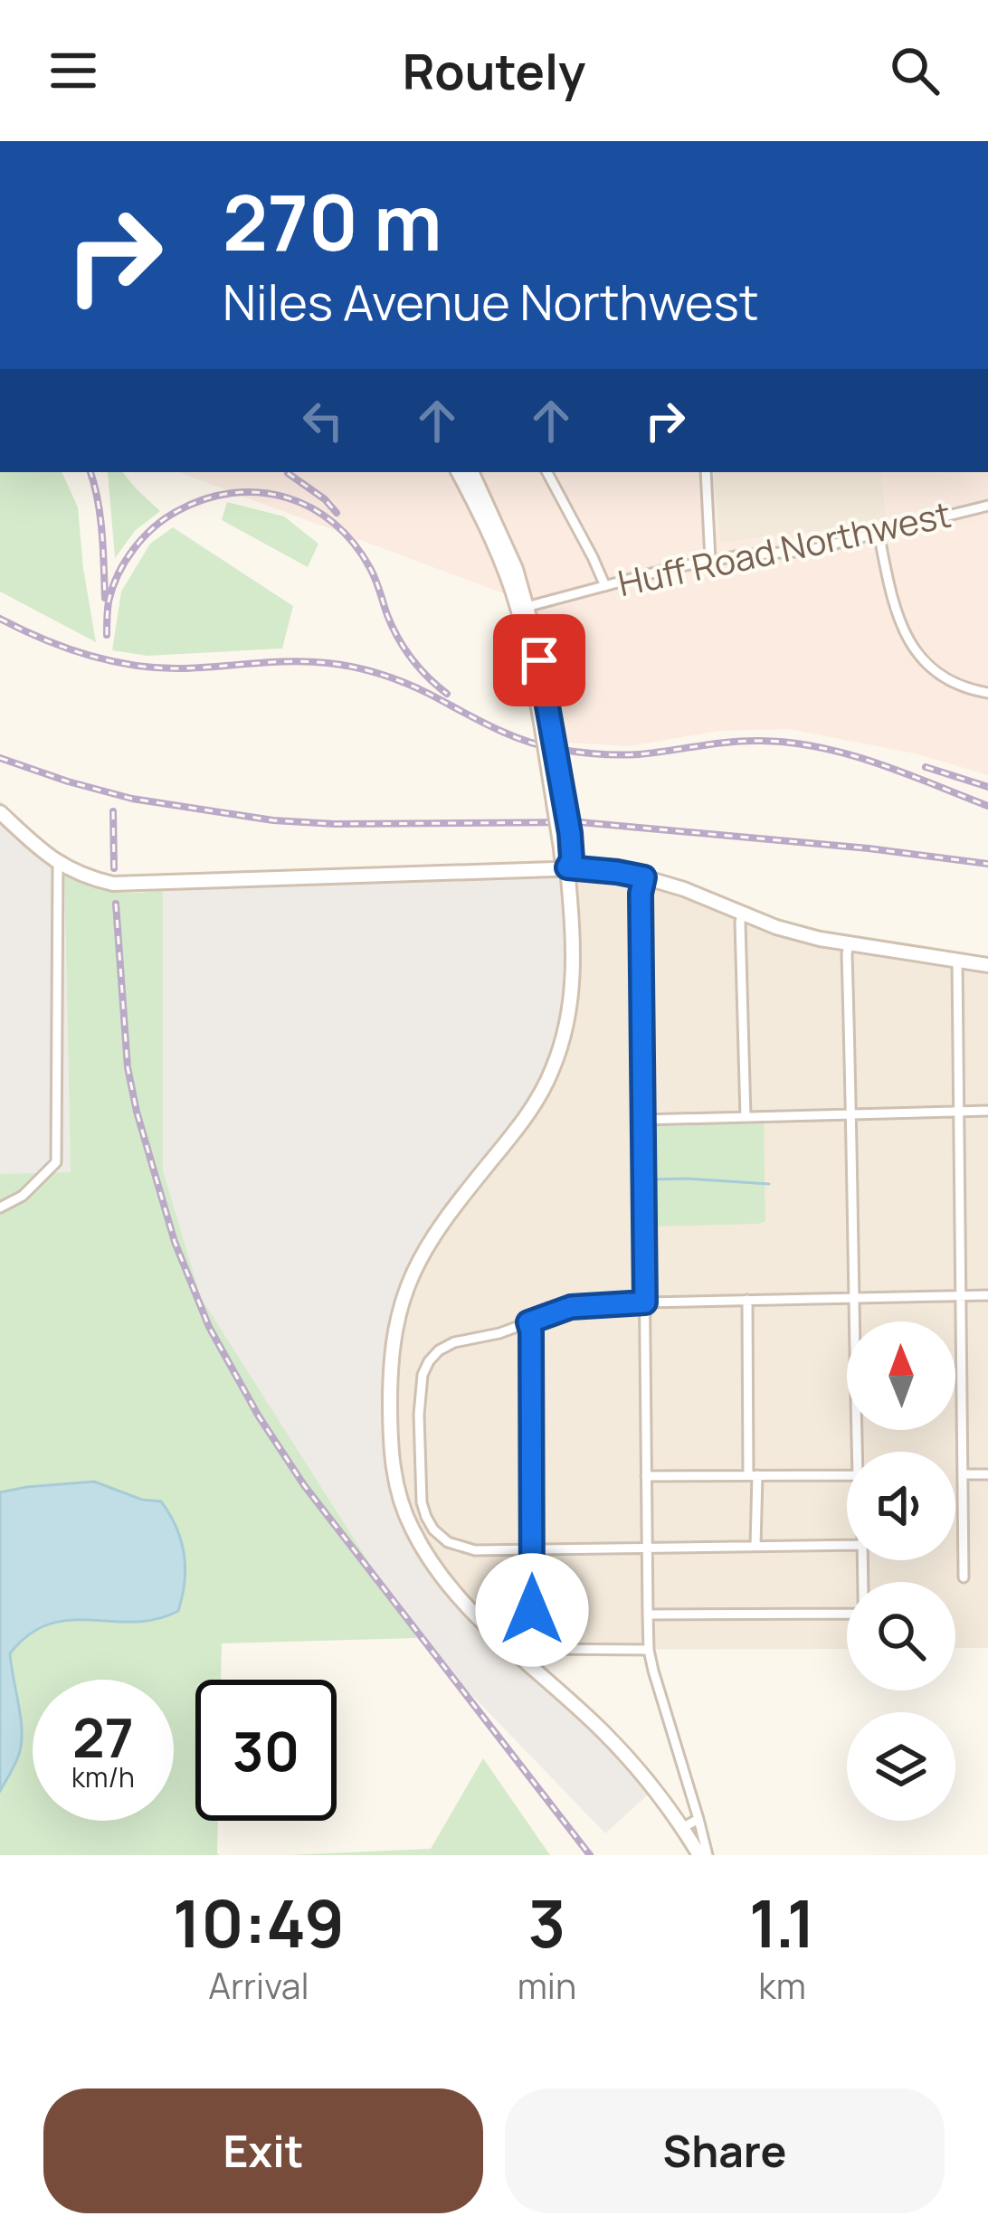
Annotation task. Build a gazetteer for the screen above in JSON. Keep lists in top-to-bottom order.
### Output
{
  "streets": {
    "street": ["Huff Road Northwest"]
  },
  "north": "top",
  "page": {
    "header": "Routely",
    "turn": ["270 m", "Niles Avenue Northwest"],
    "speed": "27 km/h",
    "limit": "30",
    "eta": [
      "10:49",
      "Arrival",
      "3",
      "min",
      "1.1",
      "km"
    ],
    "buttons": ["Exit", "Share"]
  }
}
